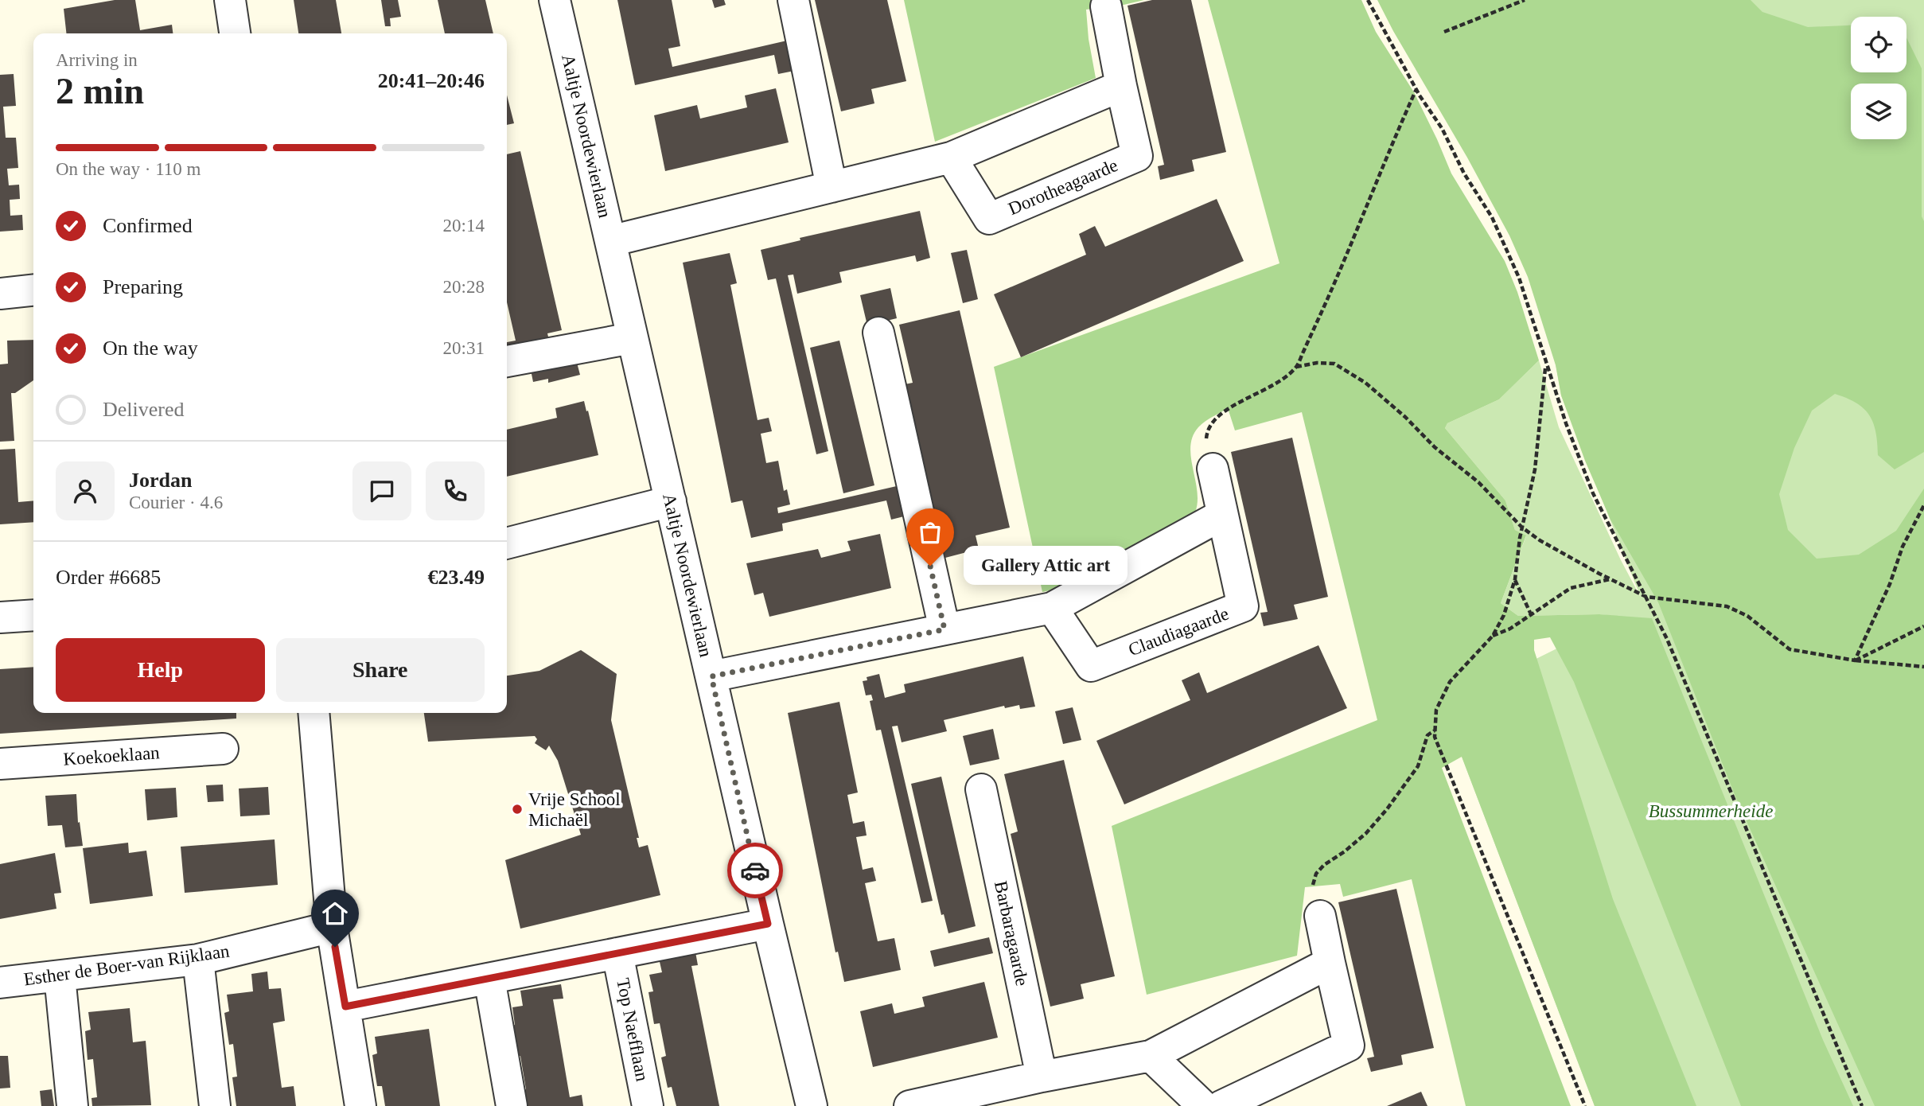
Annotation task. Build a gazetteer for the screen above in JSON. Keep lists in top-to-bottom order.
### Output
{
  "streets": {
    "street": [
      "Aaltje Noordewierlaan",
      "Dorotheagaarde",
      "Claudiagaarde",
      "Koekoeklaan",
      "Barbaragaarde",
      "Esther de Boer-van Rijklaan",
      "Top Naefflaan"
    ]
  },
  "parks": ["Bussummerheide"],
  "places": ["Gallery Attic art", "Vrije School Michaël"],
  "page": {
    "heading": ["2 min", "Arriving in", "20:41–20:46"],
    "panel": [
      "Jordan",
      "Courier · 4.6",
      "Order #6685",
      "€23.49"
    ],
    "bar": "On the way · 110 m",
    "list": [
      ["Confirmed", "20:14"],
      ["Preparing", "20:28"],
      ["On the way", "20:31"],
      "Delivered"
    ],
    "bubble": "Gallery Attic art",
    "buttons": ["Help", "Share"]
  }
}
